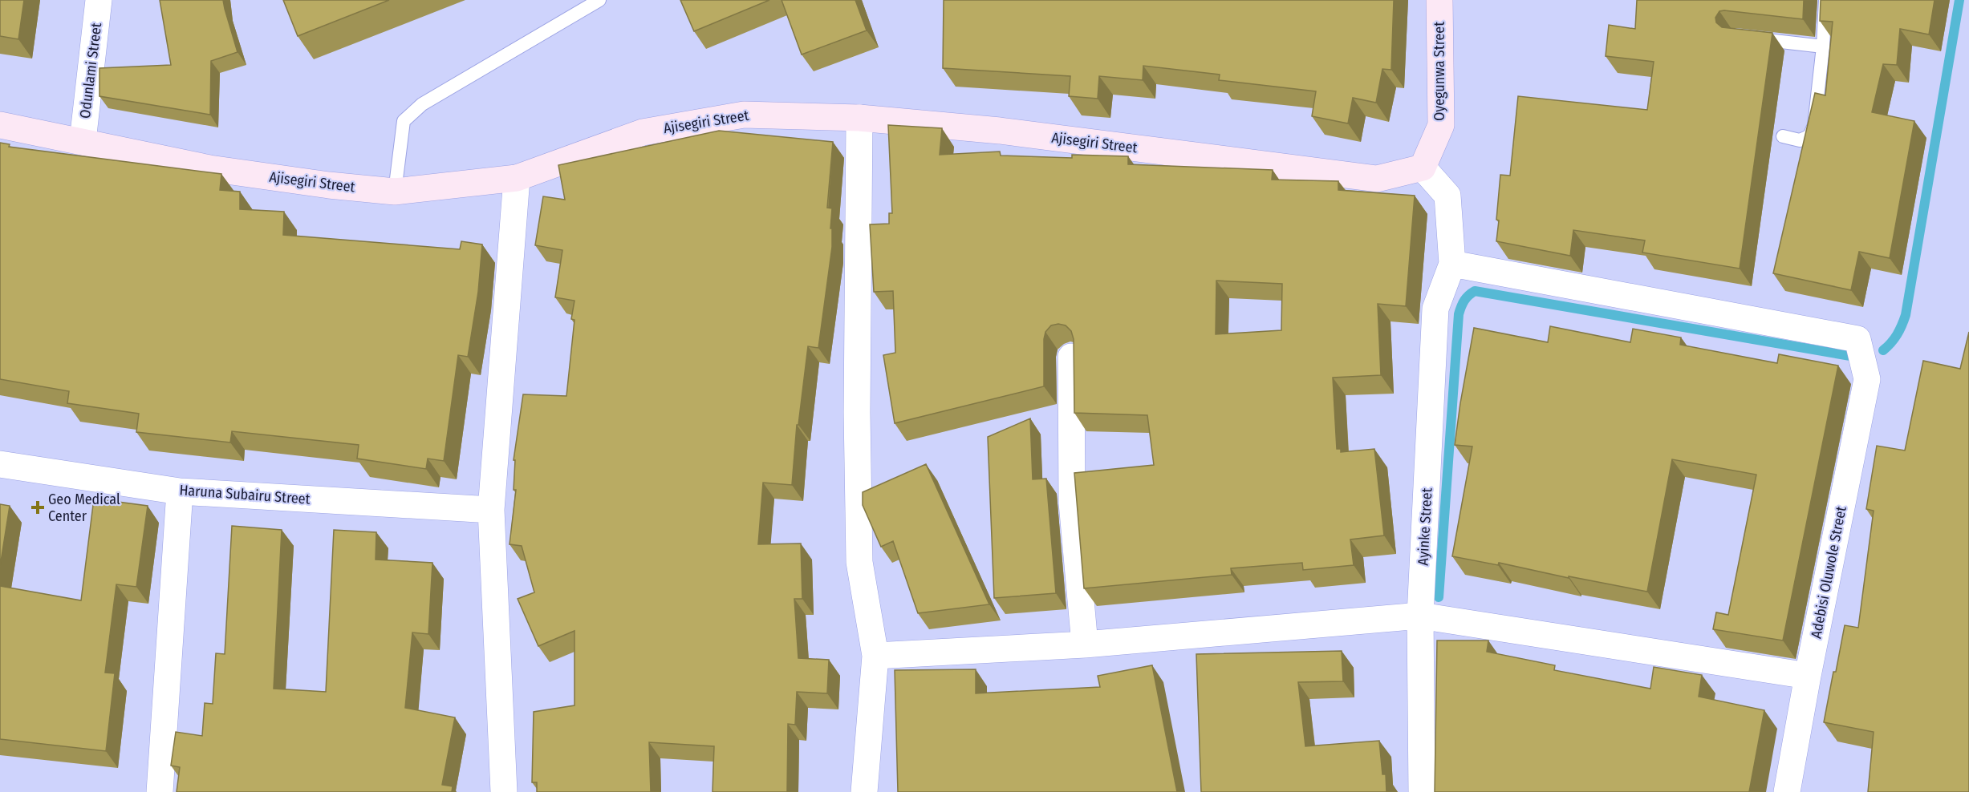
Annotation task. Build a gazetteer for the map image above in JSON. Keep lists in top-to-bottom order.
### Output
{
  "streets": {
    "street": [
      "Odunlami Street",
      "Oyegunwa Street",
      "Ajisegiri Street",
      "Haruna Subairu Street",
      "Ayinke Street",
      "Adebisi Oluwole Street"
    ]
  },
  "crossings": [
    ["Odunlami Street", "Ajisegiri Street"],
    ["Oyegunwa Street", "Ajisegiri Street"],
    ["Ayinke Street", "Adebisi Oluwole Street"]
  ],
  "places": {
    "health": ["Geo Medical Center"]
  }
}
